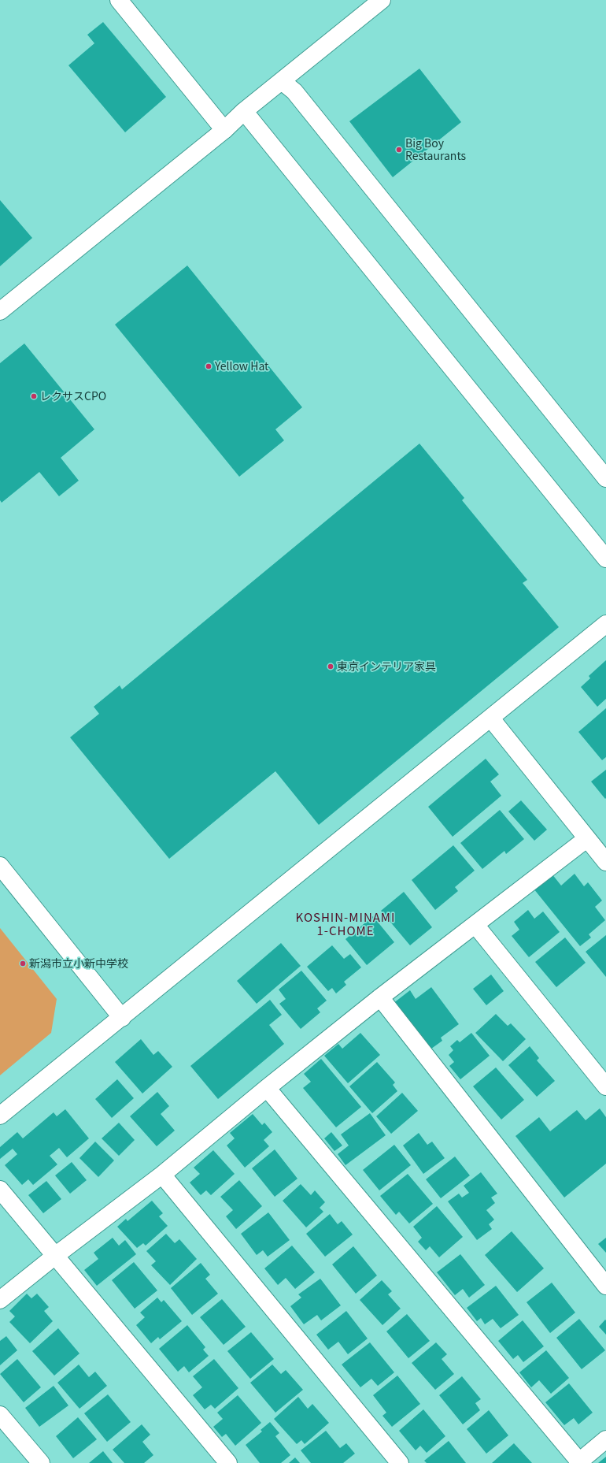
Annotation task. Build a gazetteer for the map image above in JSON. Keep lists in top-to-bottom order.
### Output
{
  "districts": ["KOSHIN-MINAMI 1-CHOME"],
  "places": [
    "Big Boy Restaurants",
    "Yellow Hat",
    "レクサスCPO",
    "東京インテリア家具",
    "新潟市立小新中学校"
  ]
}
